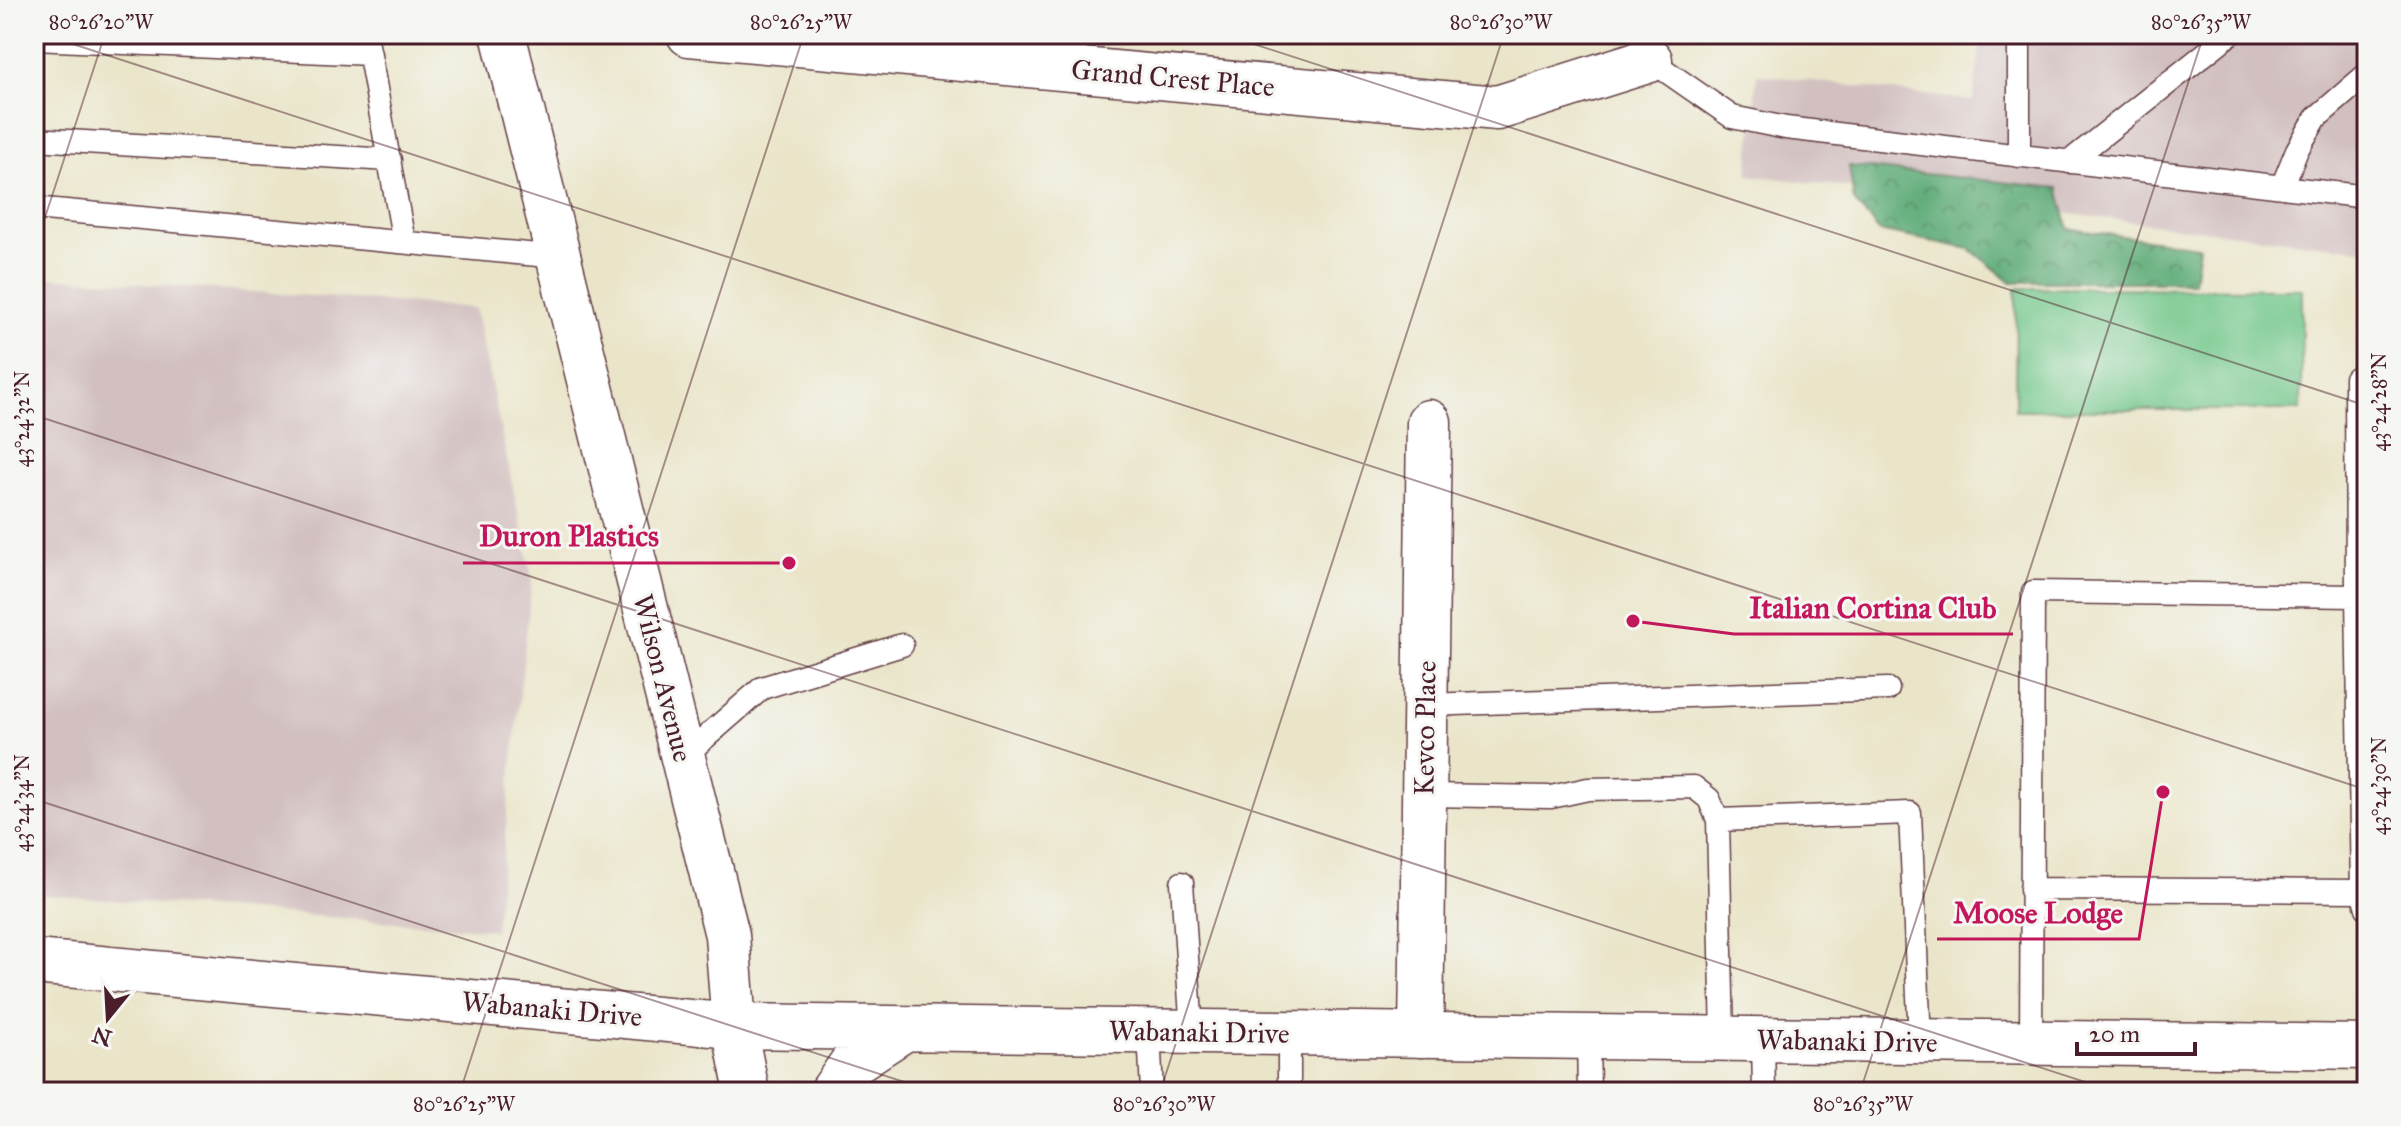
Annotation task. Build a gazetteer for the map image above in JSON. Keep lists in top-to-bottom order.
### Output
{
  "streets": {
    "street": [
      "Grand Crest Place",
      "Wilson Avenue",
      "Kevco Place",
      "Wabanaki Drive"
    ]
  },
  "crossings": [
    ["Wilson Avenue", "Wabanaki Drive"],
    ["Kevco Place", "Wabanaki Drive"]
  ],
  "places": ["Duron Plastics", "Italian Cortina Club", "Moose Lodge"],
  "scale_bar": "20 m",
  "north": "bottom",
  "coordinates": [
    "80°26'20\"W",
    "80°26'25\"W",
    "80°26'30\"W",
    "80°26'35\"W",
    "43°24'28\"N",
    "43°24'32\"N",
    "43°24'30\"N",
    "43°24'34\"N"
  ]
}
